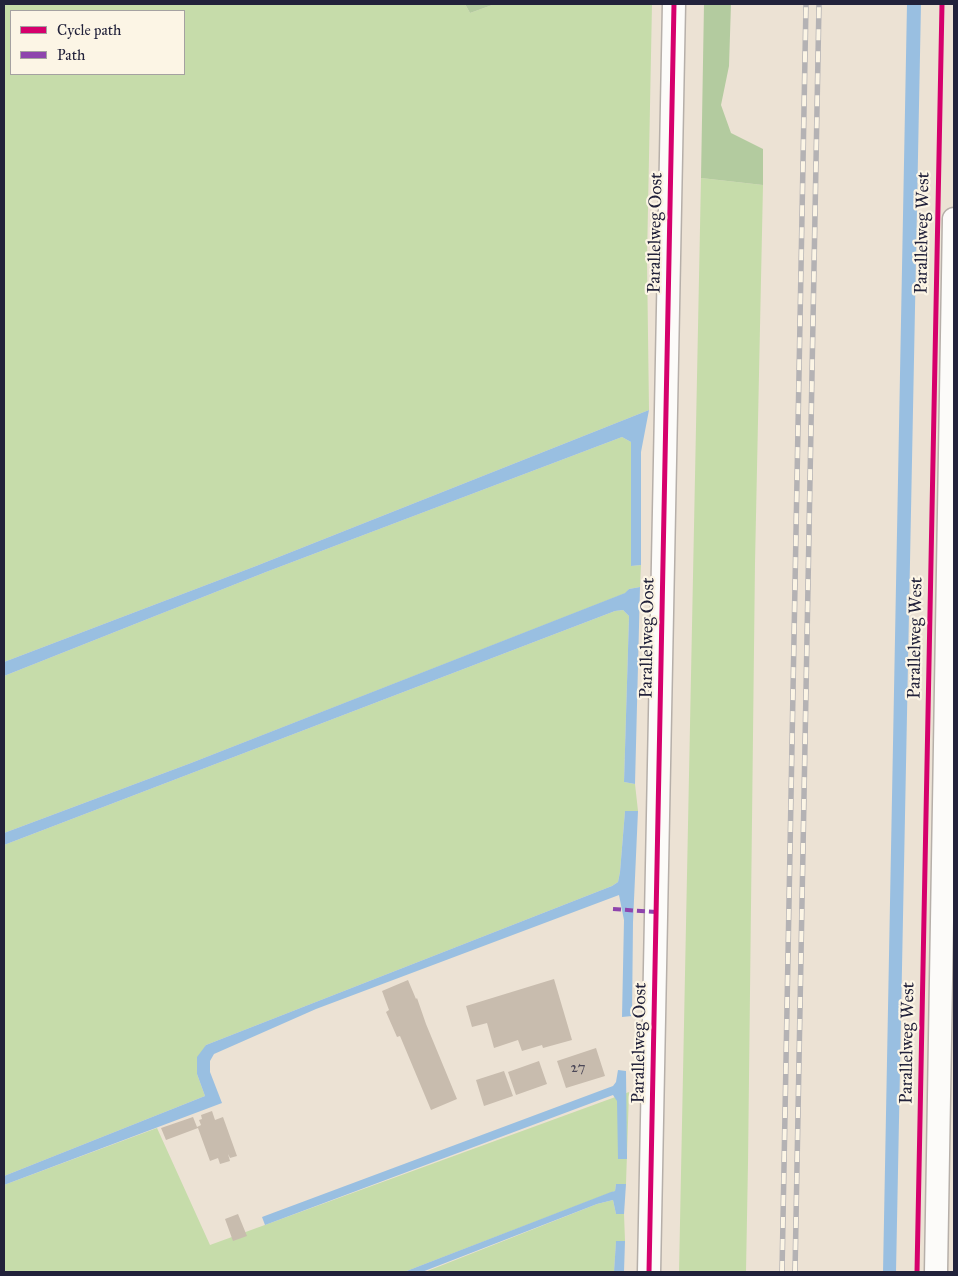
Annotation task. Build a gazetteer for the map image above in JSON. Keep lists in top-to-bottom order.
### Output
{
  "streets": {
    "street": ["Parallelweg Oost", "Parallelweg West"]
  },
  "house_numbers": ["27"],
  "legend": ["Cycle path", "Path"]
}
